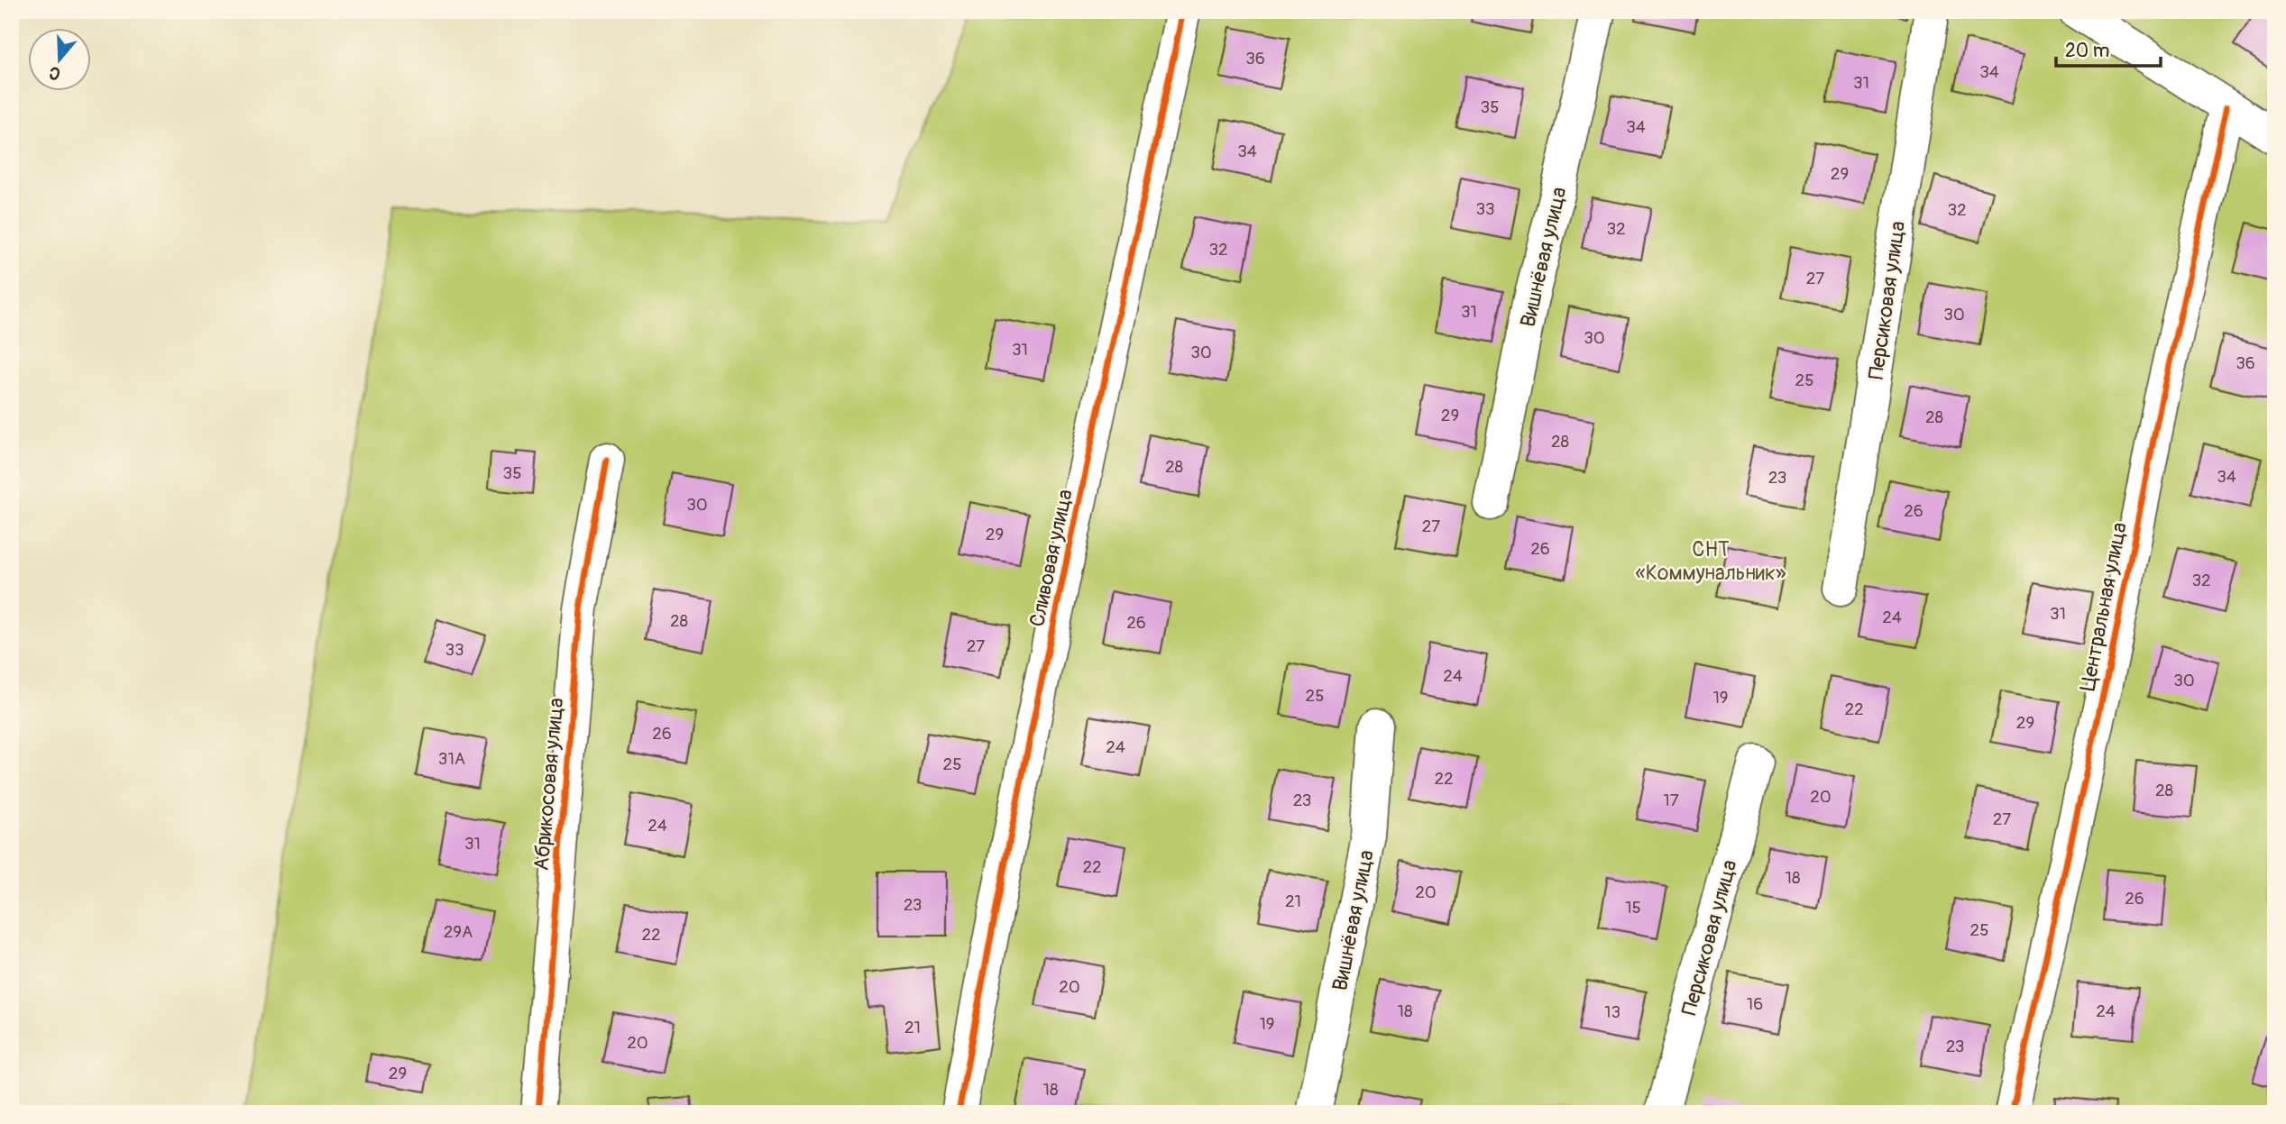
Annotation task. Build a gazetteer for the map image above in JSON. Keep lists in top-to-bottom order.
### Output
{
  "streets": {
    "street": [
      "Вишнёвая улица",
      "Персиковая улица",
      "Сливовая улица",
      "Центральная улица",
      "Абрикосовая улица"
    ]
  },
  "parks": ["СНТ «Коммунальник»"],
  "house_numbers": [
    "36",
    "34",
    "31",
    "35",
    "34",
    "34",
    "29",
    "33",
    "32",
    "32",
    "32",
    "27",
    "31",
    "30",
    "30",
    "31",
    "30",
    "36",
    "25",
    "29",
    "28",
    "28",
    "28",
    "35",
    "34",
    "23",
    "30",
    "26",
    "27",
    "29",
    "26",
    "32",
    "31",
    "24",
    "28",
    "26",
    "27",
    "33",
    "24",
    "30",
    "25",
    "19",
    "22",
    "29",
    "26",
    "24",
    "31А",
    "25",
    "22",
    "28",
    "20",
    "23",
    "17",
    "27",
    "24",
    "31",
    "22",
    "18",
    "20",
    "26",
    "21",
    "23",
    "15",
    "25",
    "29А",
    "22",
    "20",
    "16",
    "18",
    "24",
    "13",
    "19",
    "21",
    "20",
    "23",
    "29",
    "18"
  ],
  "scale_bar": "20 m",
  "north": "bottom"
}
